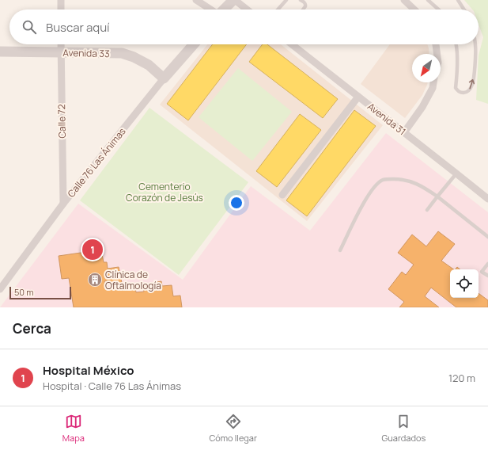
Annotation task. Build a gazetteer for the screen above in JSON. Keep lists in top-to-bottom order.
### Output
{
  "streets": {
    "street": [
      "Avenida 33",
      "Avenida 31",
      "Calle 72",
      "Calle 76 Las Ánimas"
    ]
  },
  "crossings": [
    ["Avenida 33", "Calle 72"],
    ["Avenida 33", "Calle 76 Las Ánimas"],
    ["Calle 72", "Calle 76 Las Ánimas"]
  ],
  "parks": ["Cementerio Corazón de Jesús"],
  "places": {
    "building": ["Clínica de Oftalmología"]
  },
  "scale_bar": "50 m",
  "north": "bottom left",
  "page": {
    "search": "Buscar aquí",
    "pins": "1",
    "scale": "50 m",
    "heading": "Cerca",
    "list": [
      {
        "mark": "1",
        "name": "Hospital México",
        "note": "Hospital · Calle 76 Las Ánimas",
        "value": "120 m"
      }
    ],
    "nav": ["Mapa", "Cómo llegar", "Guardados"]
  }
}
